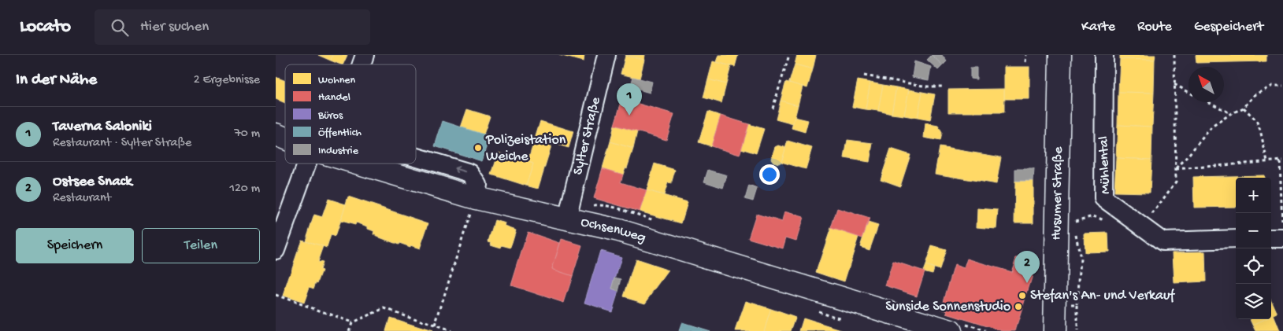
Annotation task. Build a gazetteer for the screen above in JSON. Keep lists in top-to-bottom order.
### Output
{
  "streets": {
    "main road": ["Husumer Straße", "Ochsenweg"],
    "street": ["Sylter Straße", "Mühlental"]
  },
  "crossings": [
    ["Sylter Straße", "Ochsenweg"]
  ],
  "places": ["Polizeistation Weiche", "Stefan's An- und Verkauf", "Sunside Sonnenstudio"],
  "legend": [
    "Wohnen",
    "Handel",
    "Büros",
    "Öffentlich",
    "Industrie"
  ],
  "north": "top left",
  "page": {
    "header": "Locato",
    "search": "Hier suchen",
    "nav": ["Karte", "Route", "Gespeichert"],
    "heading": ["In der Nähe", "2 Ergebnisse"],
    "pins": ["1", "2"],
    "list": [
      {
        "mark": "1",
        "name": "Taverna Saloniki",
        "note": "Restaurant · Sylter Straße",
        "value": "70 m"
      },
      {
        "mark": "2",
        "name": "Ostsee Snack",
        "note": "Restaurant",
        "value": "120 m"
      }
    ],
    "map_buttons": ["+", "−"],
    "buttons": ["Speichern", "Teilen"]
  }
}
